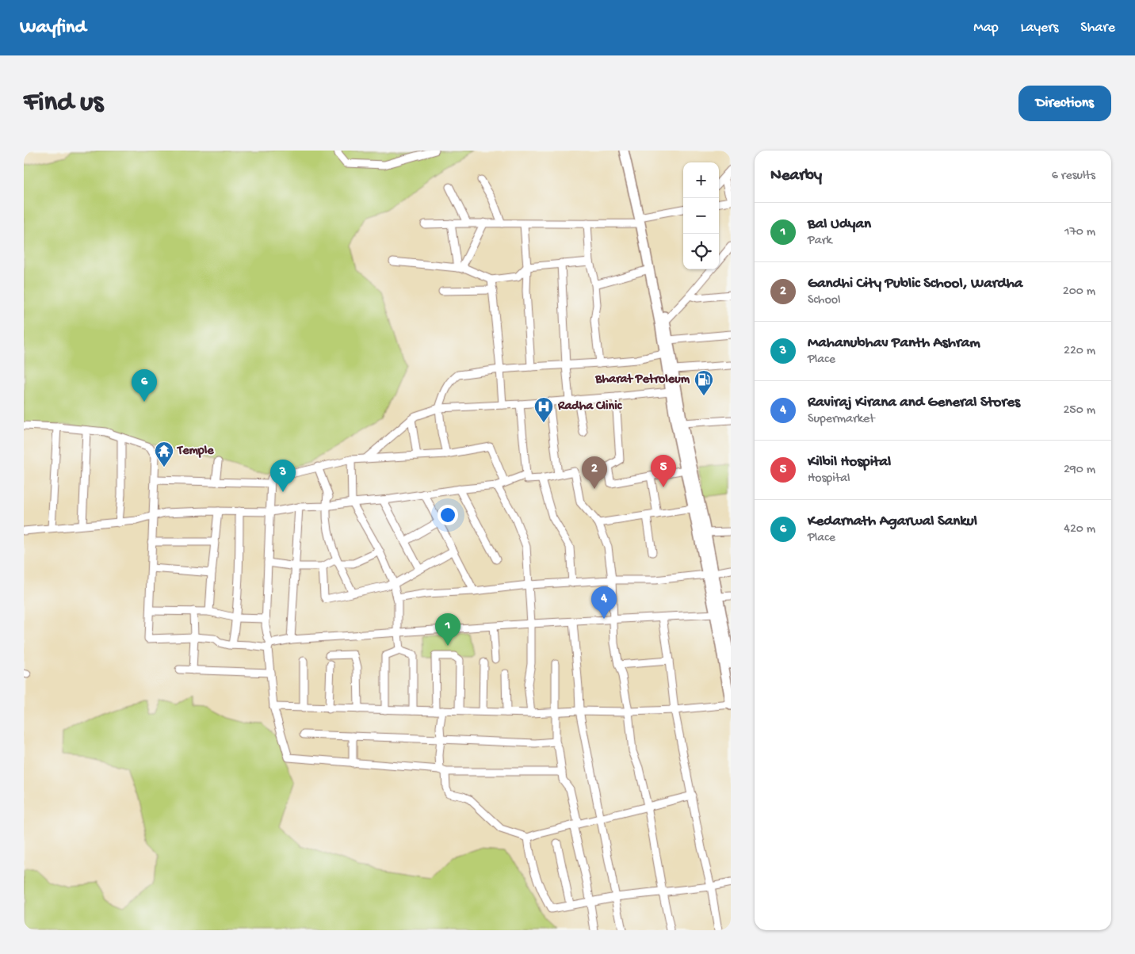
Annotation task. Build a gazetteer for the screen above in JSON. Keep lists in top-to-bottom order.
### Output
{
  "places": {
    "fuel station": ["Bharat Petroleum"],
    "hospital": ["Radha Clinic"],
    "temple": ["Temple"]
  },
  "page": {
    "header": "Wayfind",
    "nav": ["Map", "Layers", "Share"],
    "buttons": "Directions",
    "title": "Find us",
    "heading": ["Nearby", "6 results"],
    "map_buttons": ["+", "−"],
    "list": [
      {
        "mark": "1",
        "name": "Bal Udyan",
        "note": "Park",
        "value": "170 m"
      },
      {
        "mark": "2",
        "name": "Gandhi City Public School, Wardha",
        "note": "School",
        "value": "200 m"
      },
      {
        "mark": "3",
        "name": "Mahanubhav Panth Ashram",
        "note": "Place",
        "value": "220 m"
      },
      {
        "mark": "4",
        "name": "Raviraj Kirana and General Stores",
        "note": "Supermarket",
        "value": "250 m"
      },
      {
        "mark": "5",
        "name": "Kilbil Hospital",
        "note": "Hospital",
        "value": "290 m"
      },
      {
        "mark": "6",
        "name": "Kedarnath Agarwal Sankul",
        "note": "Place",
        "value": "420 m"
      }
    ],
    "pins": [
      "6",
      "5",
      "2",
      "3",
      "4",
      "1"
    ]
  }
}
